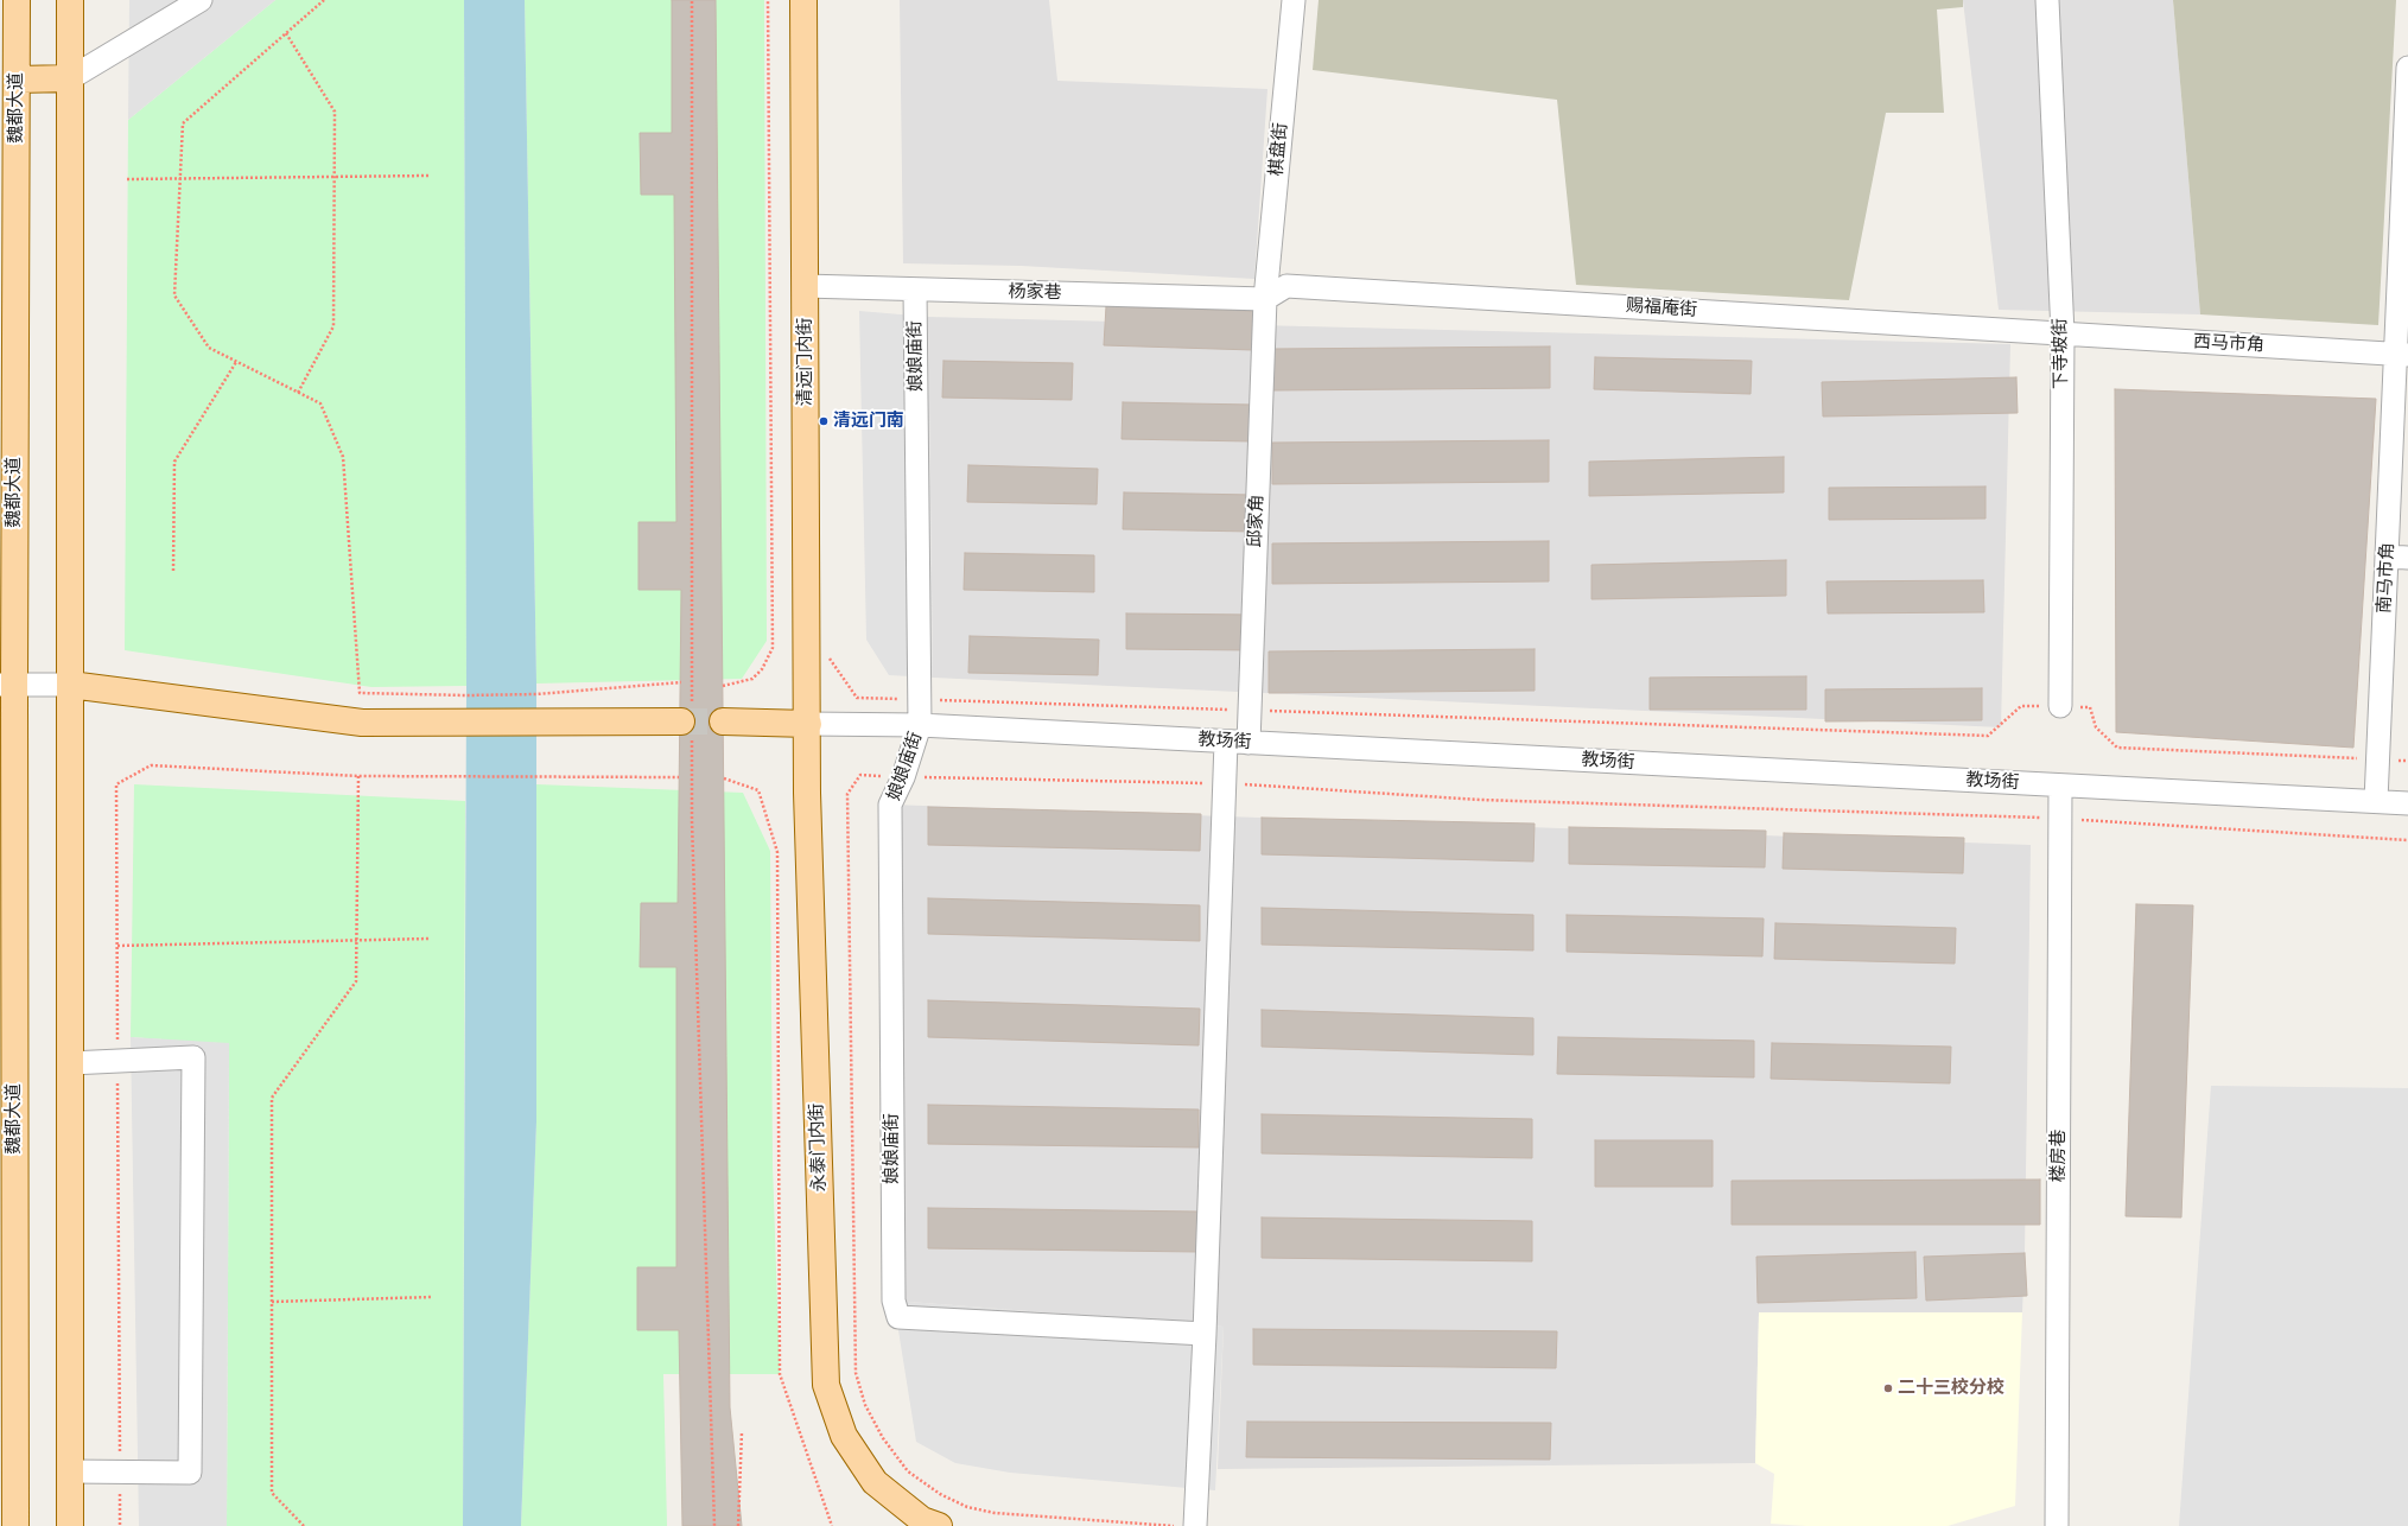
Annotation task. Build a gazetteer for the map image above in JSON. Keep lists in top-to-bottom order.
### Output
{
  "streets": {
    "main road": ["魏都大道", "清远门内街", "永泰门内街"],
    "street": [
      "棋盘街",
      "杨家巷",
      "赐福庵街",
      "西马市角",
      "下寺坡街",
      "娘娘庙街",
      "邱家角",
      "南马市角",
      "教场街",
      "楼房巷"
    ]
  },
  "crossings": [
    ["棋盘街", "杨家巷"],
    ["棋盘街", "赐福庵街"],
    ["棋盘街", "邱家角"],
    ["杨家巷", "赐福庵街"],
    ["杨家巷", "娘娘庙街"],
    ["杨家巷", "清远门内街"],
    ["杨家巷", "邱家角"],
    ["赐福庵街", "西马市角"],
    ["赐福庵街", "下寺坡街"],
    ["赐福庵街", "邱家角"],
    ["西马市角", "下寺坡街"],
    ["西马市角", "南马市角"],
    ["娘娘庙街", "教场街"],
    ["清远门内街", "教场街"],
    ["清远门内街", "永泰门内街"],
    ["邱家角", "教场街"],
    ["南马市角", "教场街"],
    ["教场街", "永泰门内街"],
    ["教场街", "楼房巷"]
  ],
  "places": ["清远门南", "二十三校分校"]
}
